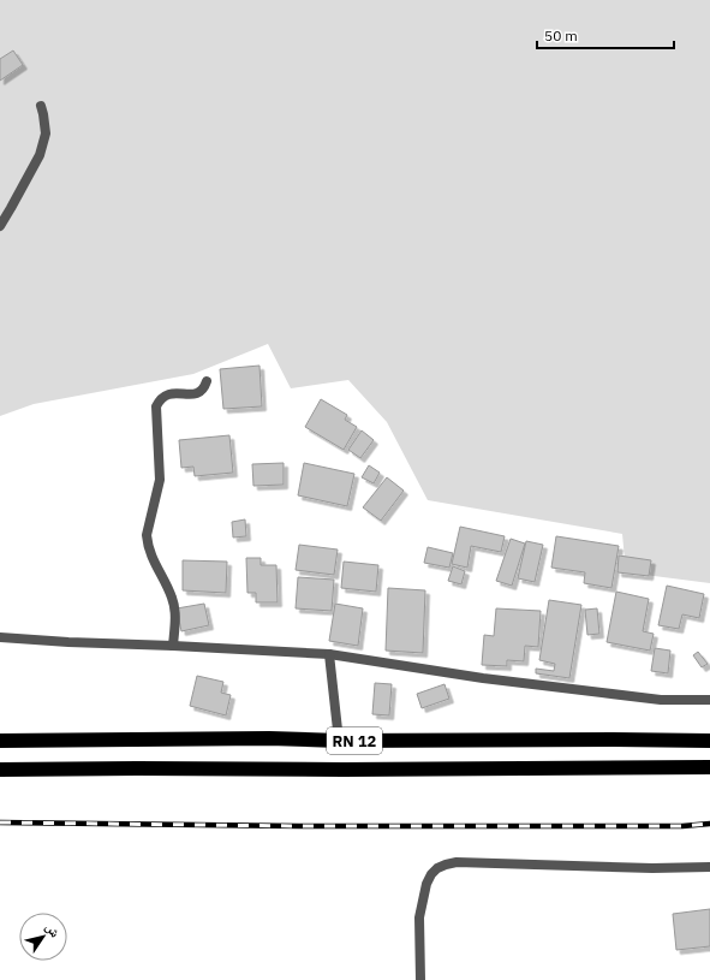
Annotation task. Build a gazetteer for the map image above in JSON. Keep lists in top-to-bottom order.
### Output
{
  "streets": {
    "highway": ["RN 12"]
  },
  "scale_bar": "50 m",
  "north": "top right"
}
